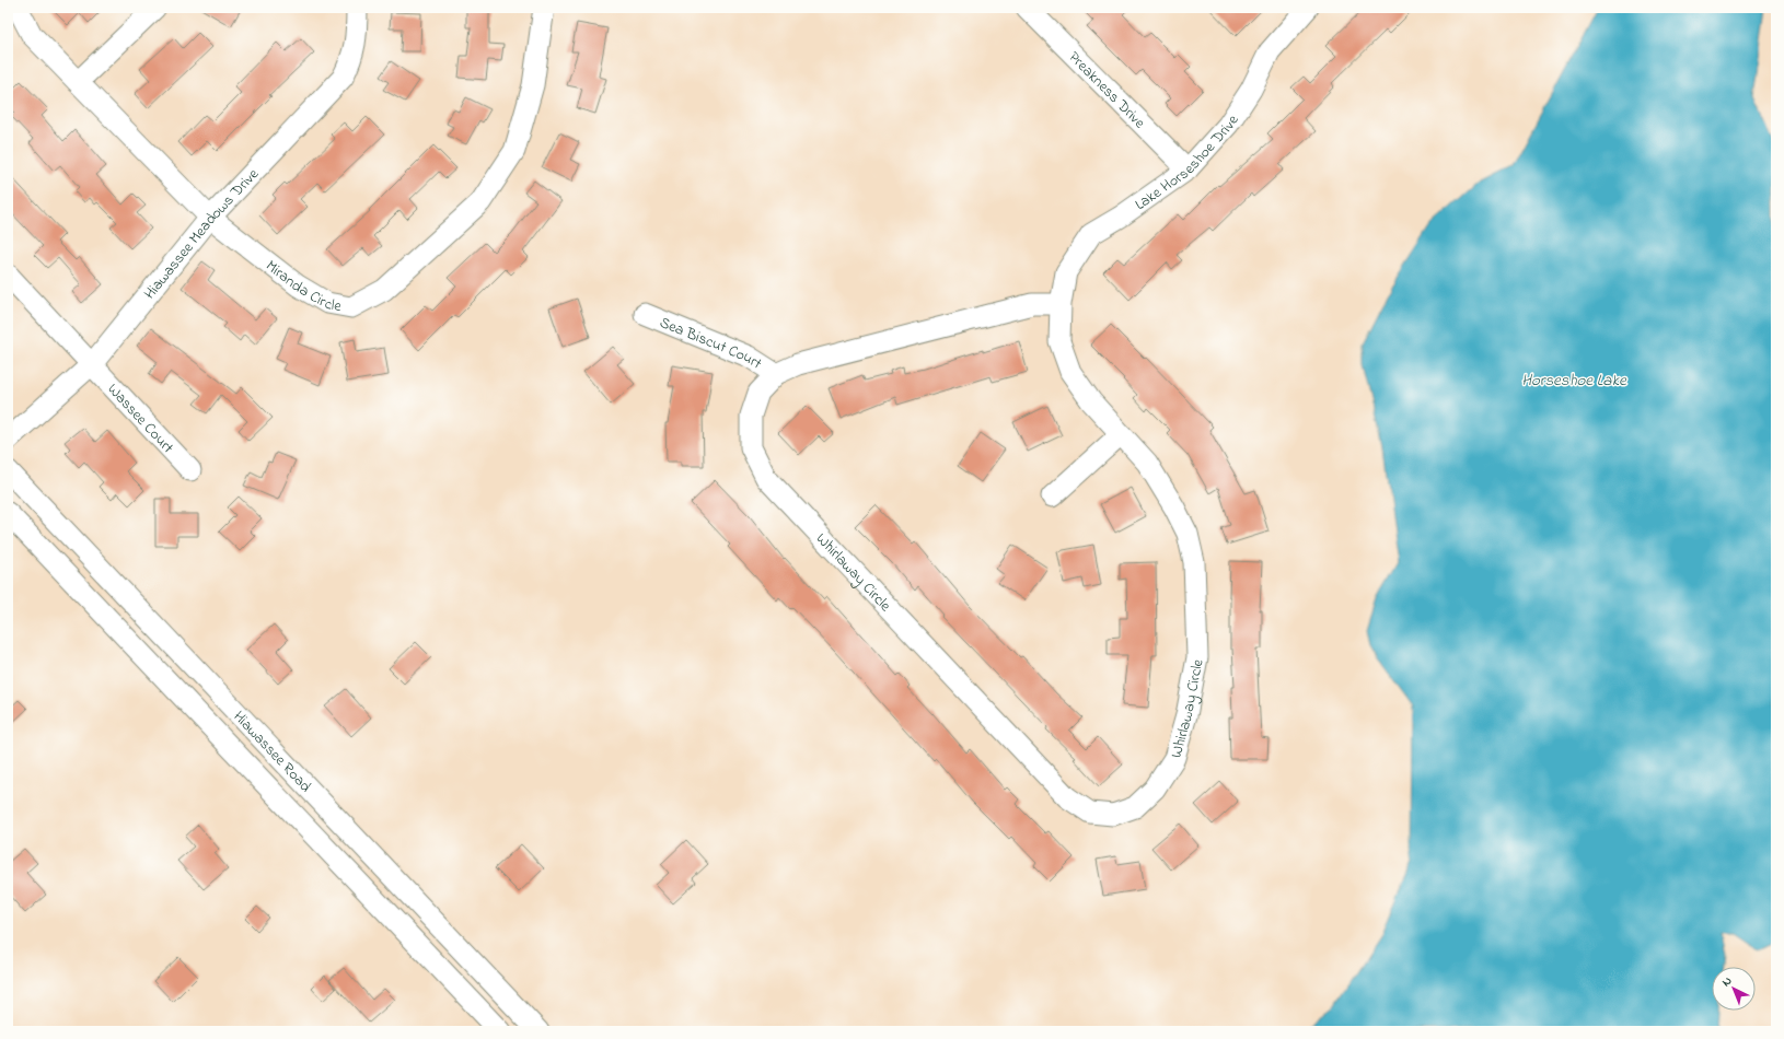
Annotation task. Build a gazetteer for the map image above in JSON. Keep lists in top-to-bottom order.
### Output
{
  "streets": {
    "street": [
      "Preakness Drive",
      "Lake Horseshoe Drive",
      "Hiawassee Meadows Drive",
      "Miranda Circle",
      "Sea Biscut Court",
      "Wassee Court",
      "Whirlaway Circle",
      "Hiawassee Road"
    ]
  },
  "crossings": [
    ["Preakness Drive", "Lake Horseshoe Drive"],
    ["Lake Horseshoe Drive", "Whirlaway Circle"],
    ["Hiawassee Meadows Drive", "Miranda Circle"],
    ["Hiawassee Meadows Drive", "Wassee Court"],
    ["Sea Biscut Court", "Whirlaway Circle"]
  ],
  "water": ["Horseshoe Lake"],
  "north": "top left"
}
